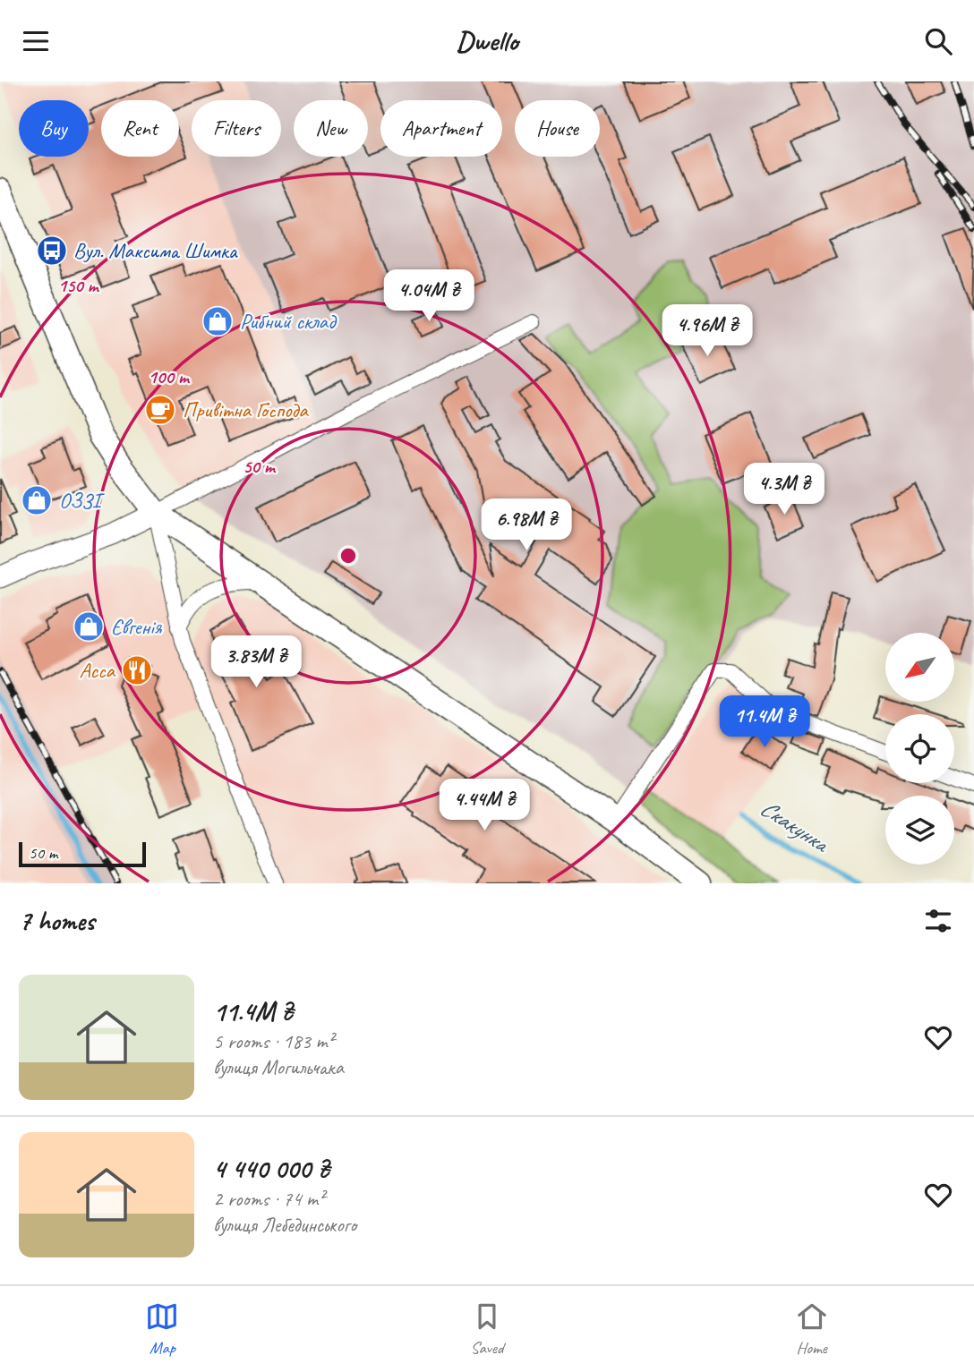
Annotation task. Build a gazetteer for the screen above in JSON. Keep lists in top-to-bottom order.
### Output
{
  "water": ["Скакунка"],
  "places": {
    "bus stop": ["Вул. Максима Шимка"],
    "shop": ["Рибний склад", "ОЗЗІ", "Євгенія"],
    "cafe": ["Привітна Господа"],
    "restaurant": ["Асса"]
  },
  "scale_bar": "50 m",
  "north": "bottom left",
  "page": {
    "header": "Dwello",
    "chip": [
      "Buy",
      "Rent",
      "Filters",
      "New",
      "Apartment",
      "House"
    ],
    "price": [
      "4.04M ₴",
      "4.96M ₴",
      "4.3M ₴",
      "6.98M ₴",
      "3.83M ₴",
      "11.4M ₴",
      "4.44M ₴"
    ],
    "scale": "50 m",
    "heading": "7 homes",
    "list": [
      {
        "name": "11.4M ₴",
        "note": "5 rooms · 183 m² · вулиця Могильчака"
      },
      {
        "name": "4 440 000 ₴",
        "note": "2 rooms · 74 m² · вулиця Лебединського"
      }
    ],
    "tabs": ["Map", "Saved", "Home"]
  },
  "rings": ["150 m", "100 m", "50 m"]
}
